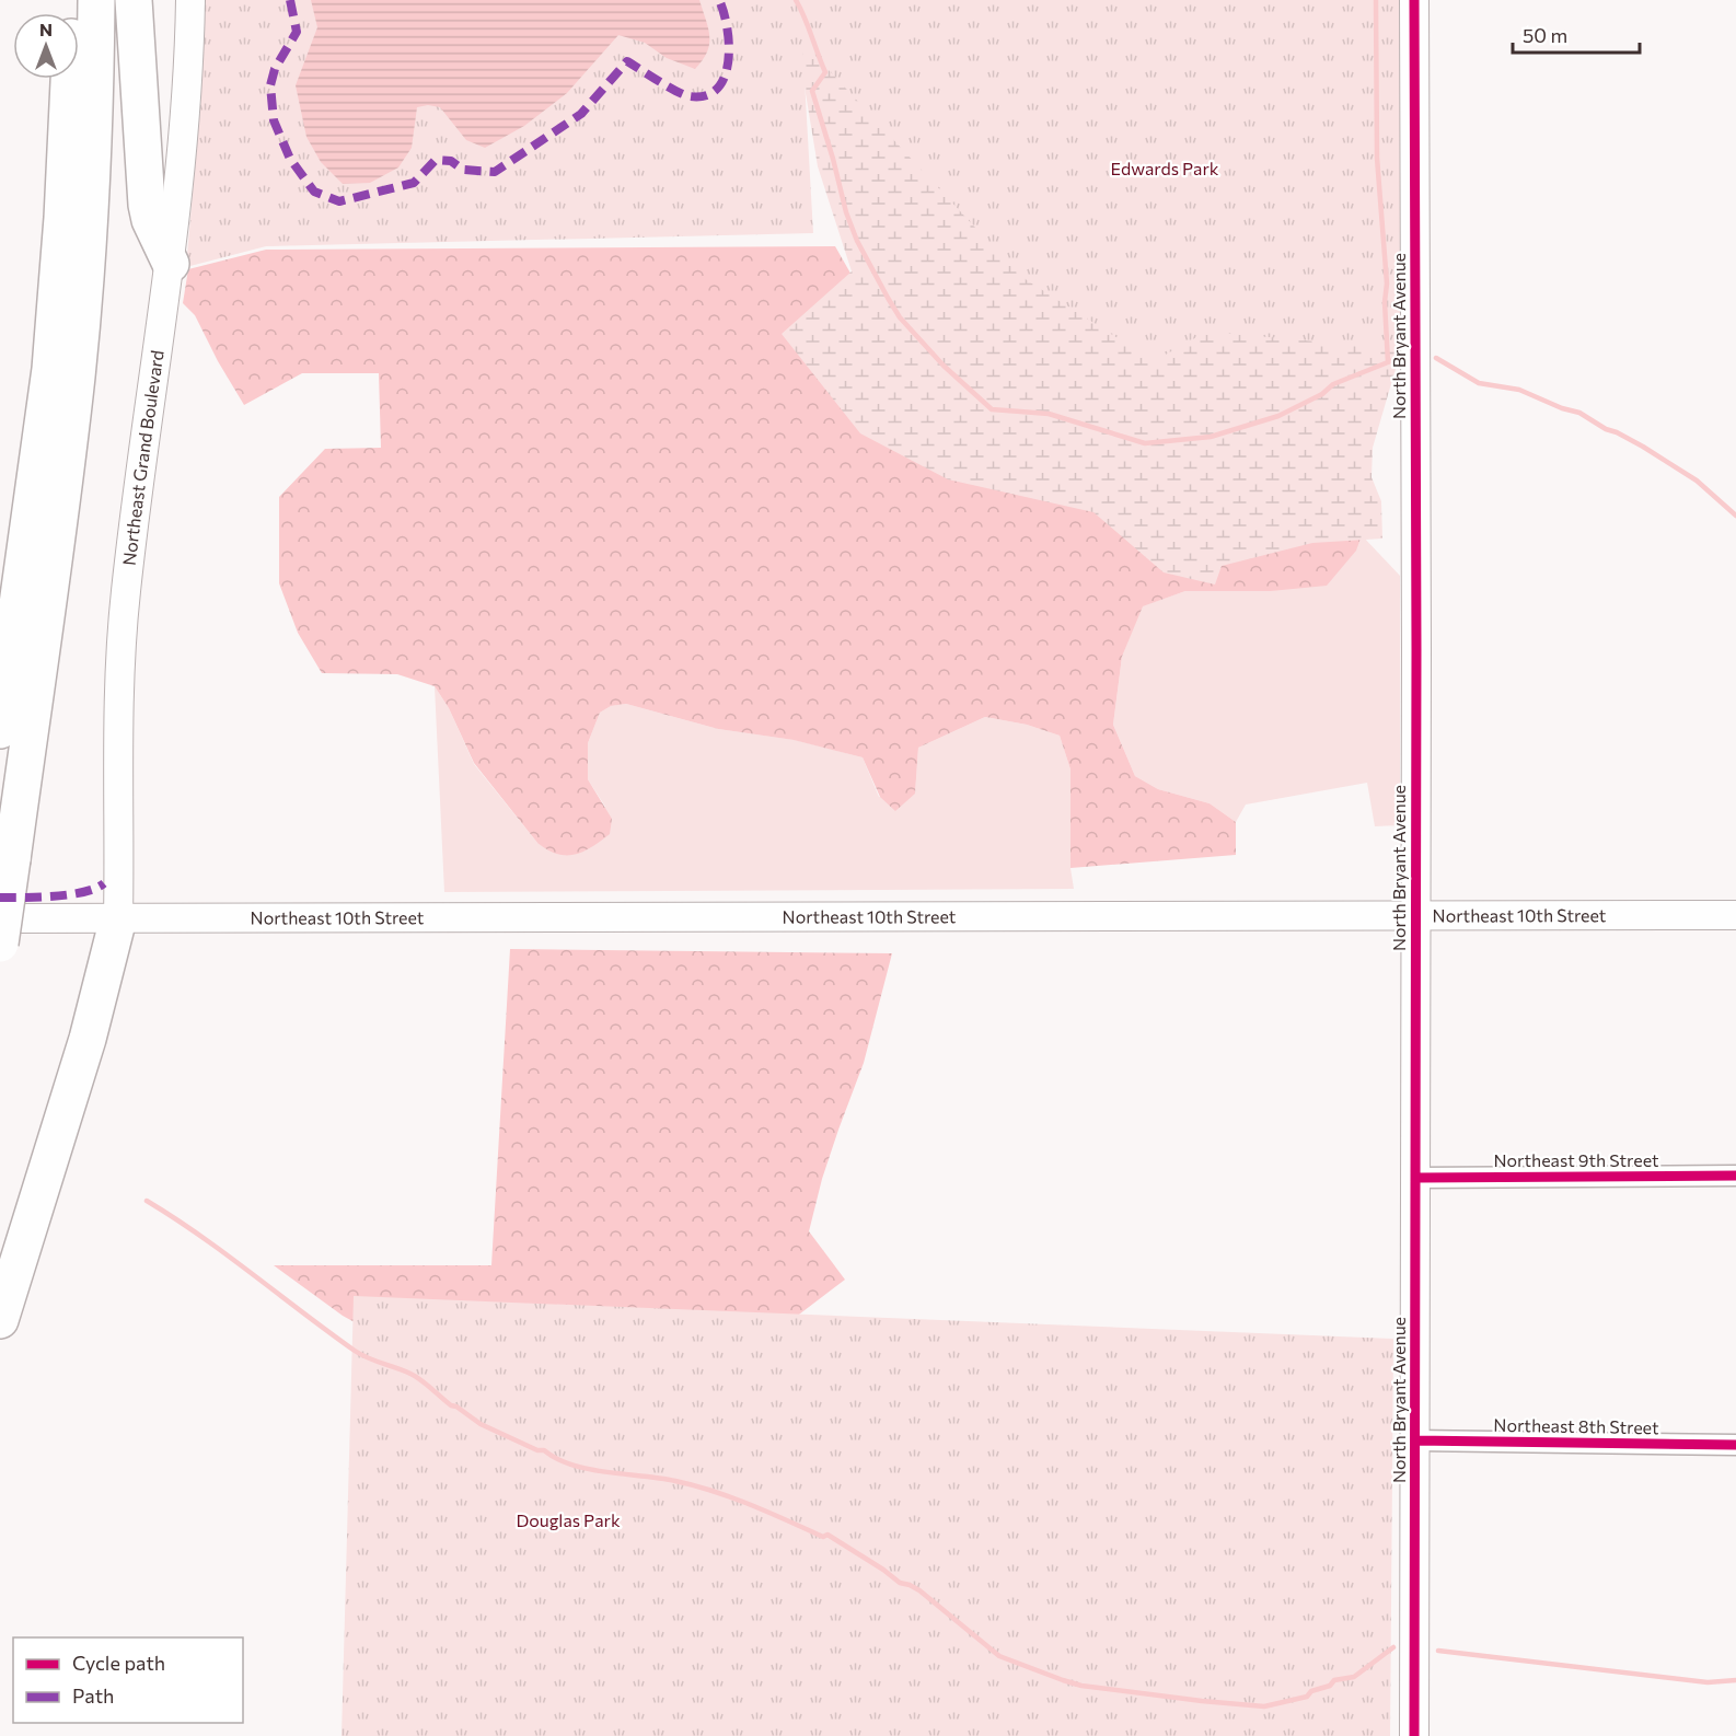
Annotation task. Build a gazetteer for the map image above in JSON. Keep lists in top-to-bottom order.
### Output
{
  "streets": {
    "main road": ["North Bryant Avenue", "Northeast Grand Boulevard", "Northeast 10th Street"],
    "street": ["Northeast 9th Street", "Northeast 8th Street"]
  },
  "crossings": [
    ["North Bryant Avenue", "Northeast 10th Street"],
    ["North Bryant Avenue", "Northeast 9th Street"],
    ["North Bryant Avenue", "Northeast 8th Street"],
    ["Northeast Grand Boulevard", "Northeast 10th Street"]
  ],
  "parks": ["Edwards Park", "Douglas Park"],
  "legend": ["Cycle path", "Path"],
  "scale_bar": "50 m",
  "north": "top"
}
